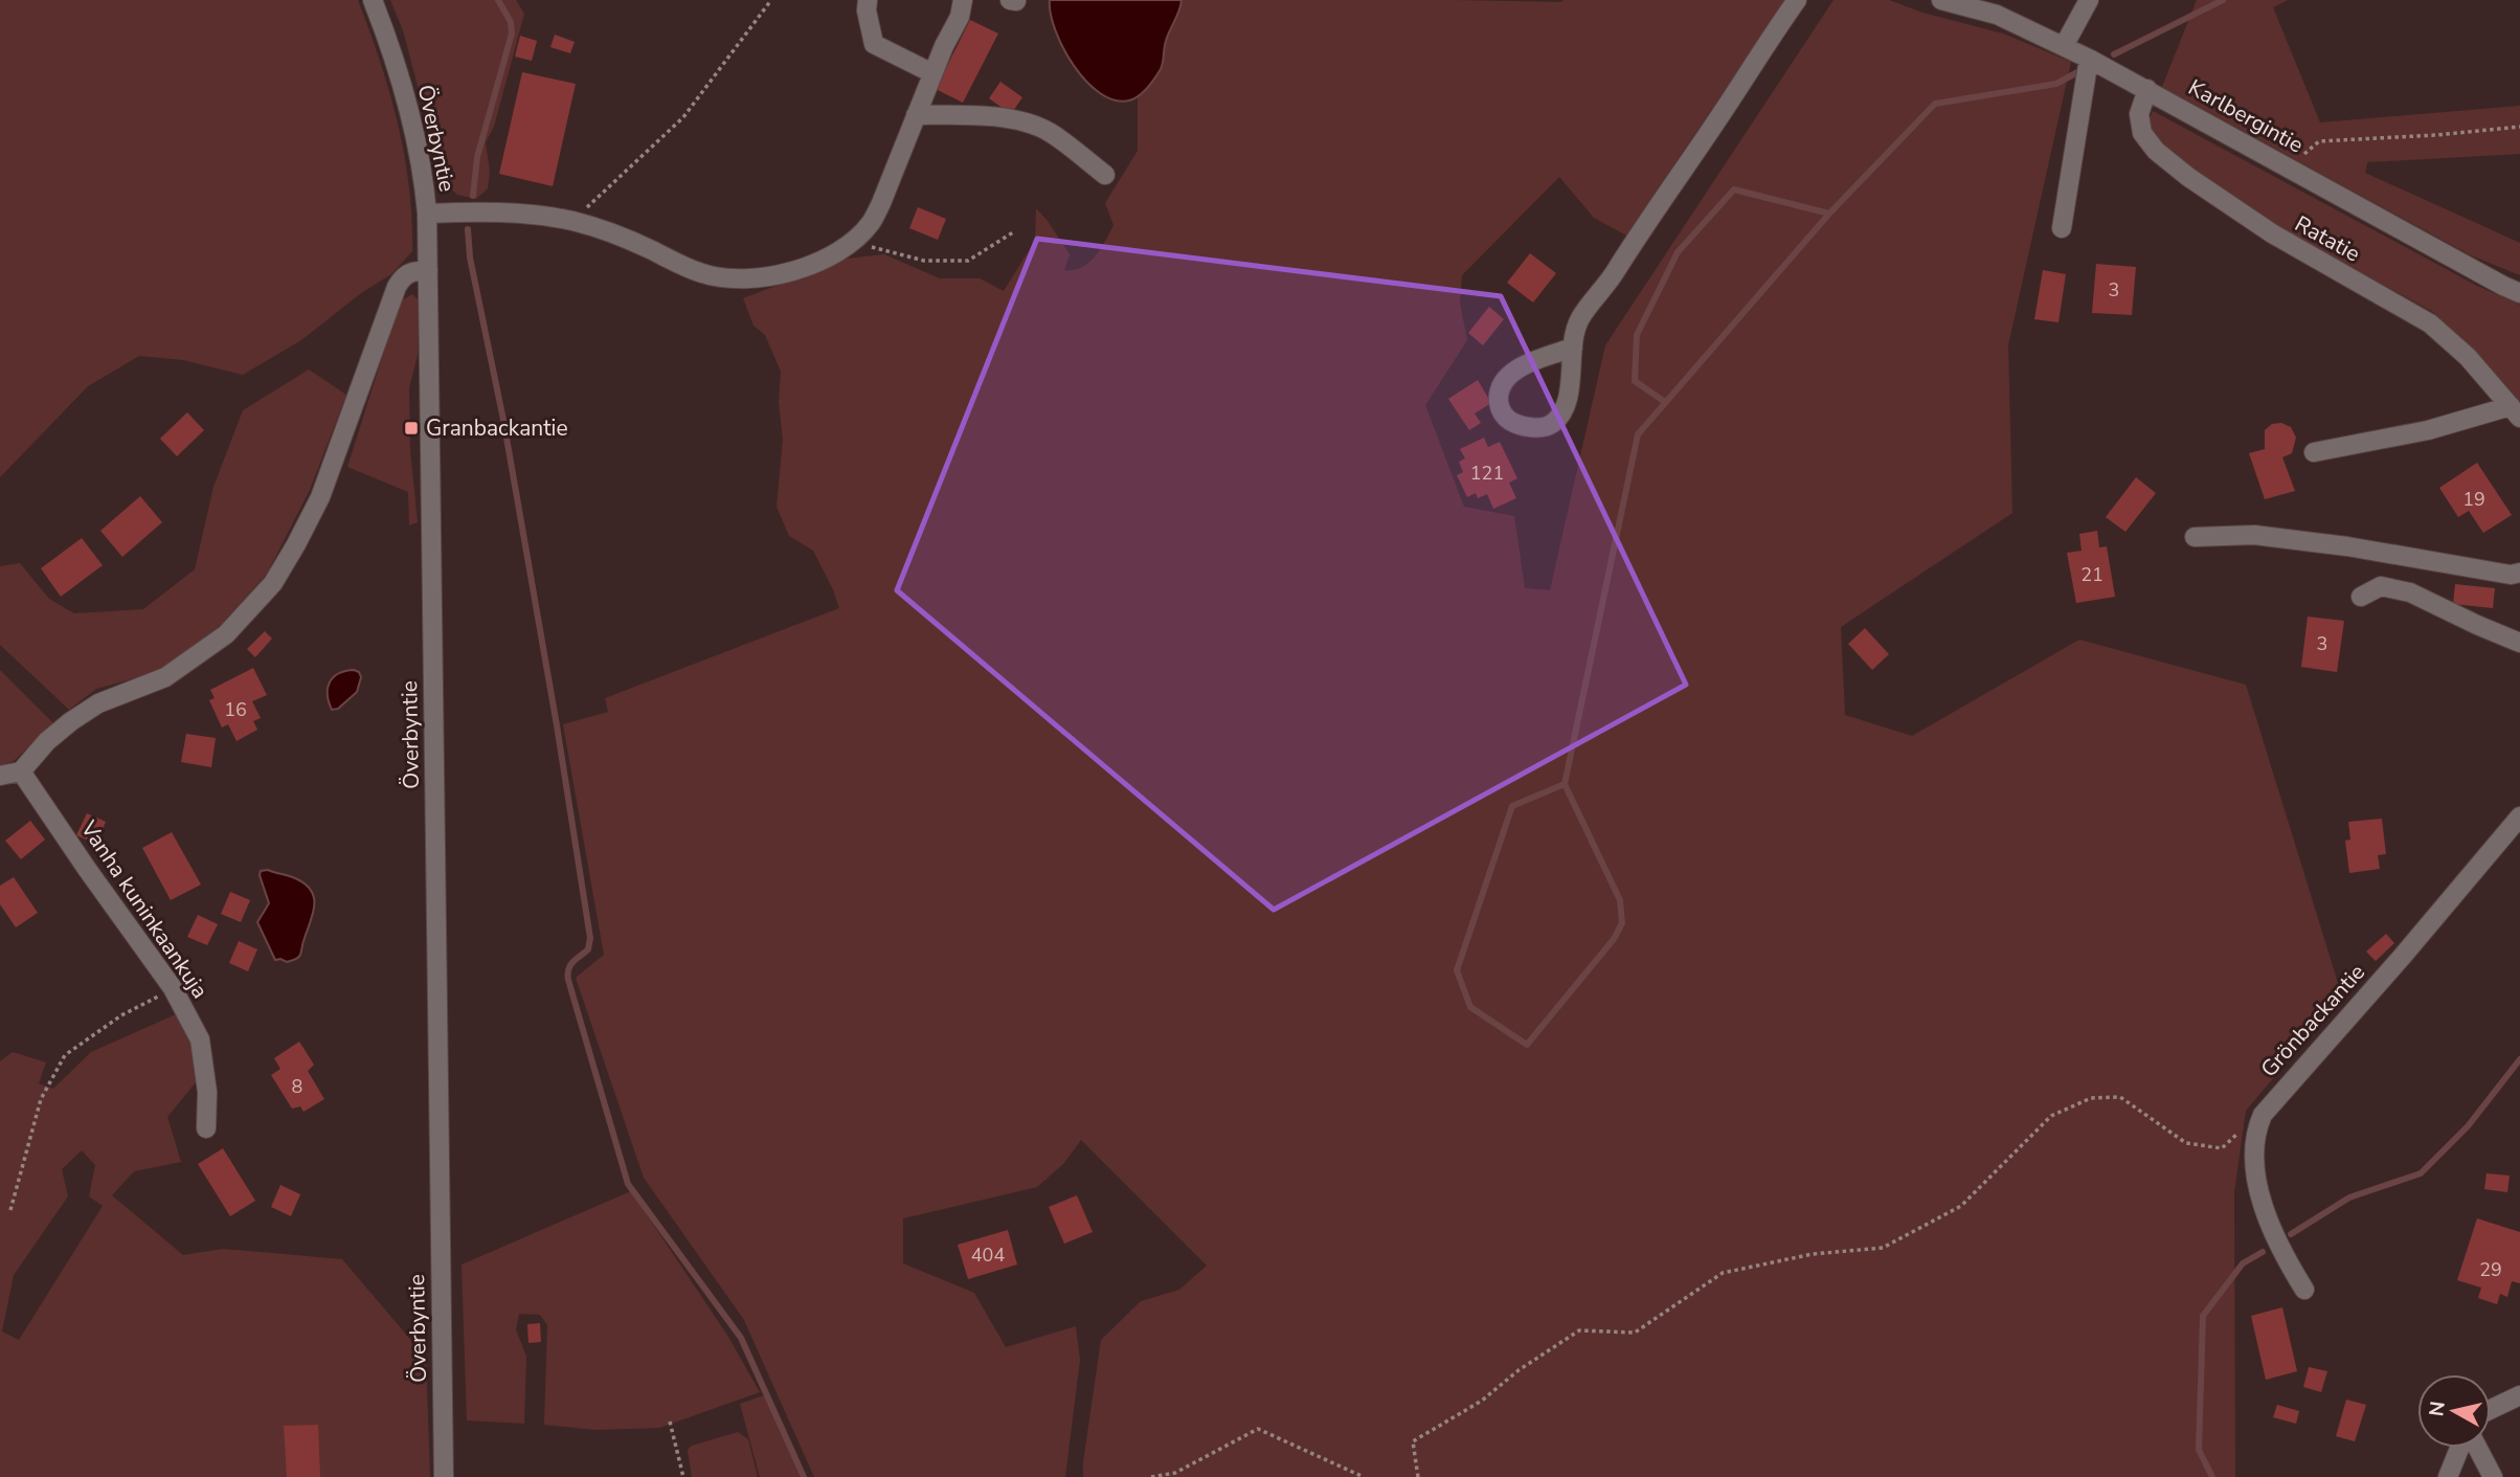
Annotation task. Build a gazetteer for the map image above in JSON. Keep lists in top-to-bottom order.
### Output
{
  "streets": {
    "street": [
      "Karlbergintie",
      "Överbyntie",
      "Ratatie",
      "Vanha kuninkaankuja",
      "Grönbackantie"
    ]
  },
  "crossings": [
    ["Karlbergintie", "Ratatie"]
  ],
  "places": {
    "transit": ["Granbackantie"]
  },
  "house_numbers": [
    "3",
    "121",
    "19",
    "21",
    "3",
    "16",
    "8",
    "404",
    "29"
  ],
  "north": "left"
}
